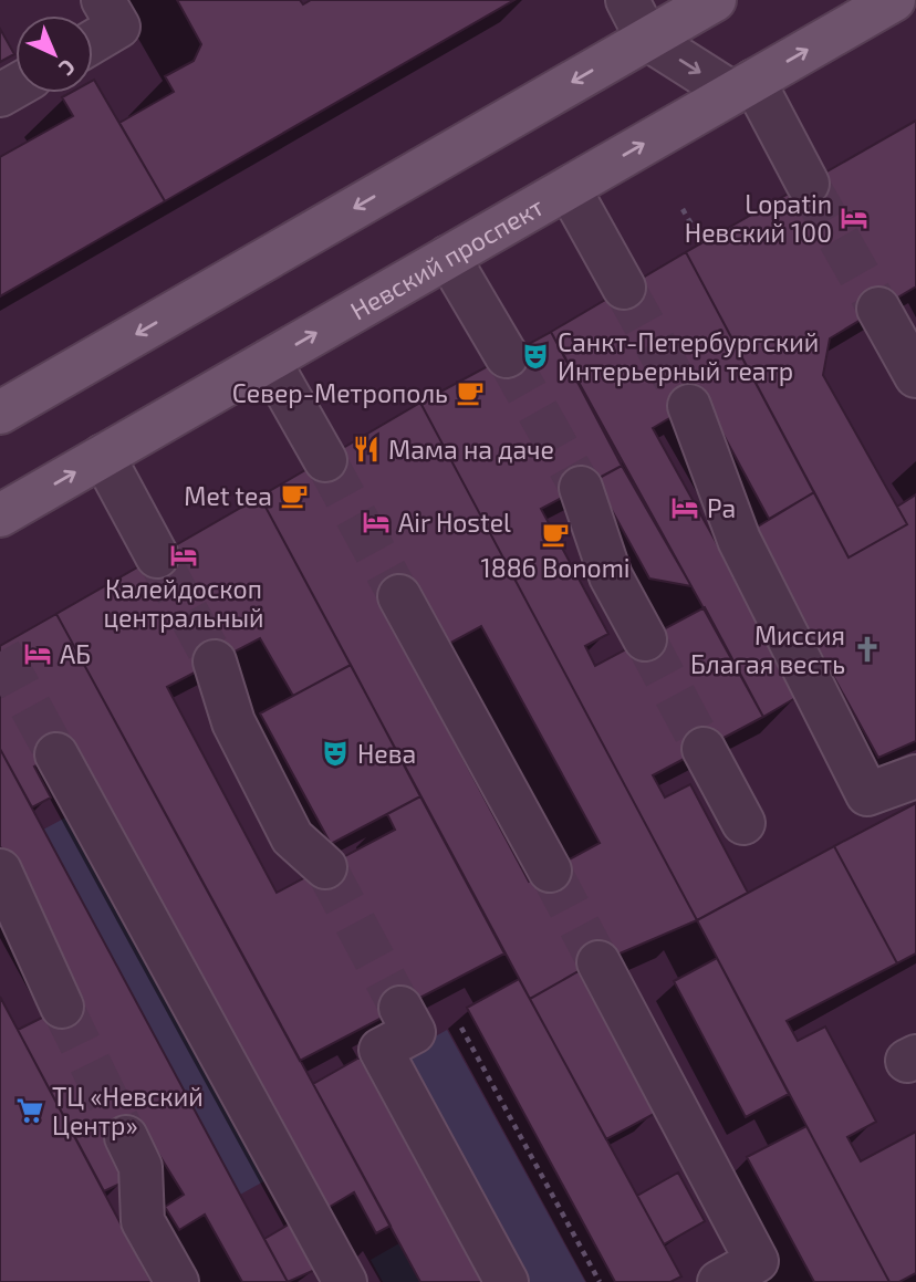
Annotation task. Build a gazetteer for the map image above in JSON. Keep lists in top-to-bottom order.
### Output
{
  "streets": {
    "main road": ["Невский проспект"]
  },
  "places": {
    "hotel": [
      "Lopatin Невский 100",
      "Ра",
      "Air Hostel",
      "Калейдоскоп центральный",
      "АБ"
    ],
    "theatre": ["Санкт-Петербургский Интерьерный театр", "Нева"],
    "cafe": ["Север-Метрополь", "Met tea", "1886 Bonomi"],
    "restaurant": ["Мама на даче"],
    "church": ["Миссия Благая весть"],
    "supermarket": ["ТЦ «Невский Центр»"]
  },
  "north": "bottom right"
}
